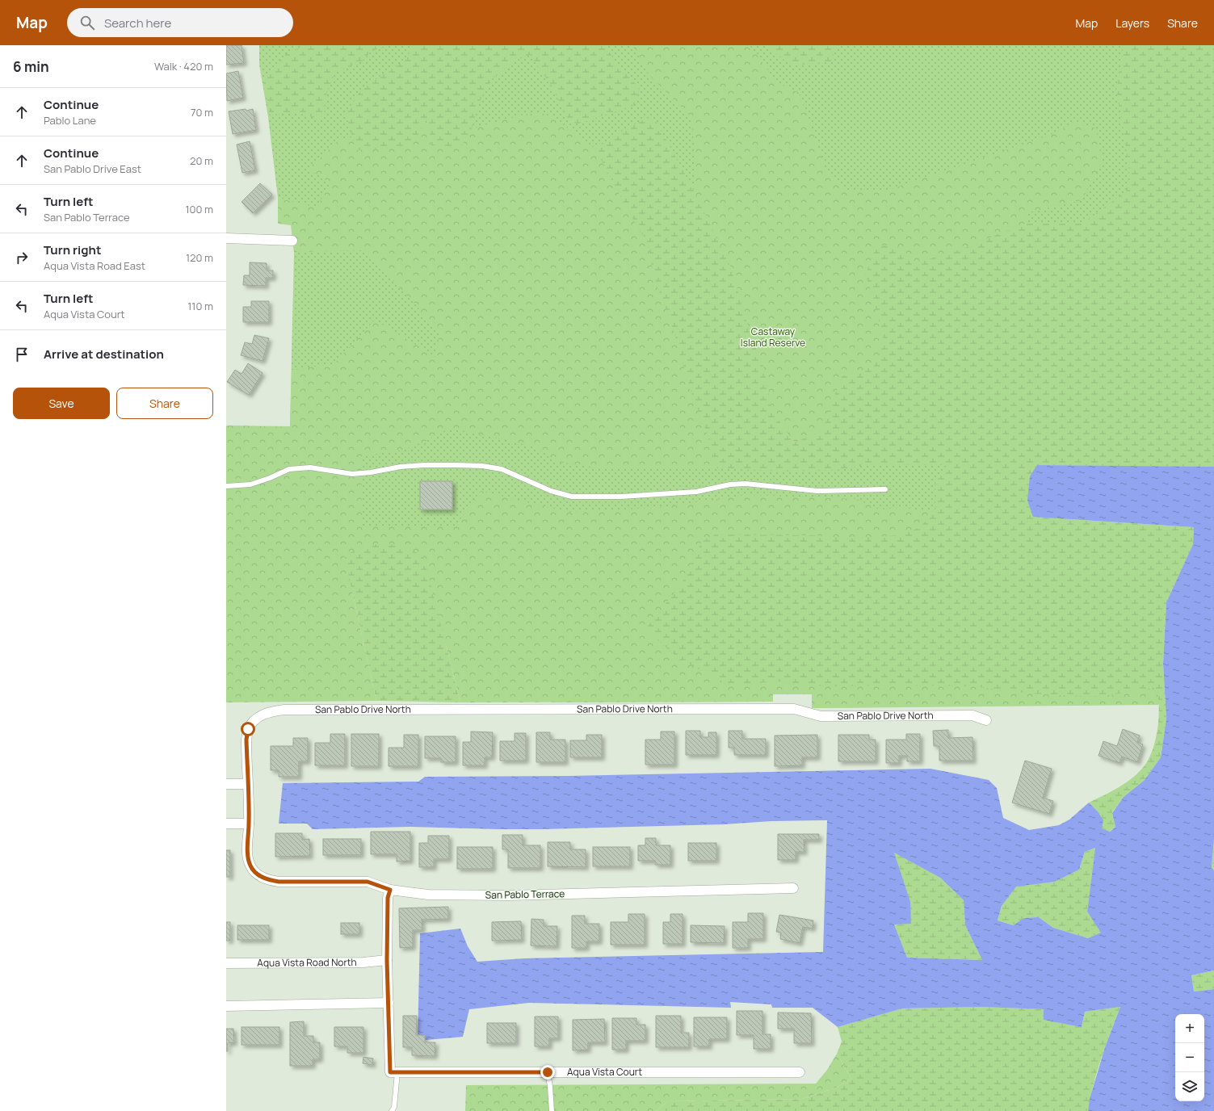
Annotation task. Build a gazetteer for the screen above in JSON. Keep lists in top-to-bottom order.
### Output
{
  "streets": {
    "street": [
      "San Pablo Drive North",
      "San Pablo Terrace",
      "Aqua Vista Road North",
      "Aqua Vista Court"
    ]
  },
  "parks": ["Castaway Island Reserve"],
  "page": {
    "header": "Map",
    "search": "Search here",
    "nav": ["Map", "Layers", "Share"],
    "heading": ["6 min", "Walk · 420 m"],
    "list": [
      ["Continue", "Pablo Lane", "70 m"],
      ["Continue", "San Pablo Drive East", "20 m"],
      ["Turn left", "San Pablo Terrace", "100 m"],
      ["Turn right", "Aqua Vista Road East", "120 m"],
      ["Turn left", "Aqua Vista Court", "110 m"],
      "Arrive at destination"
    ],
    "buttons": ["Save", "Share"],
    "map_buttons": ["+", "−"]
  }
}
